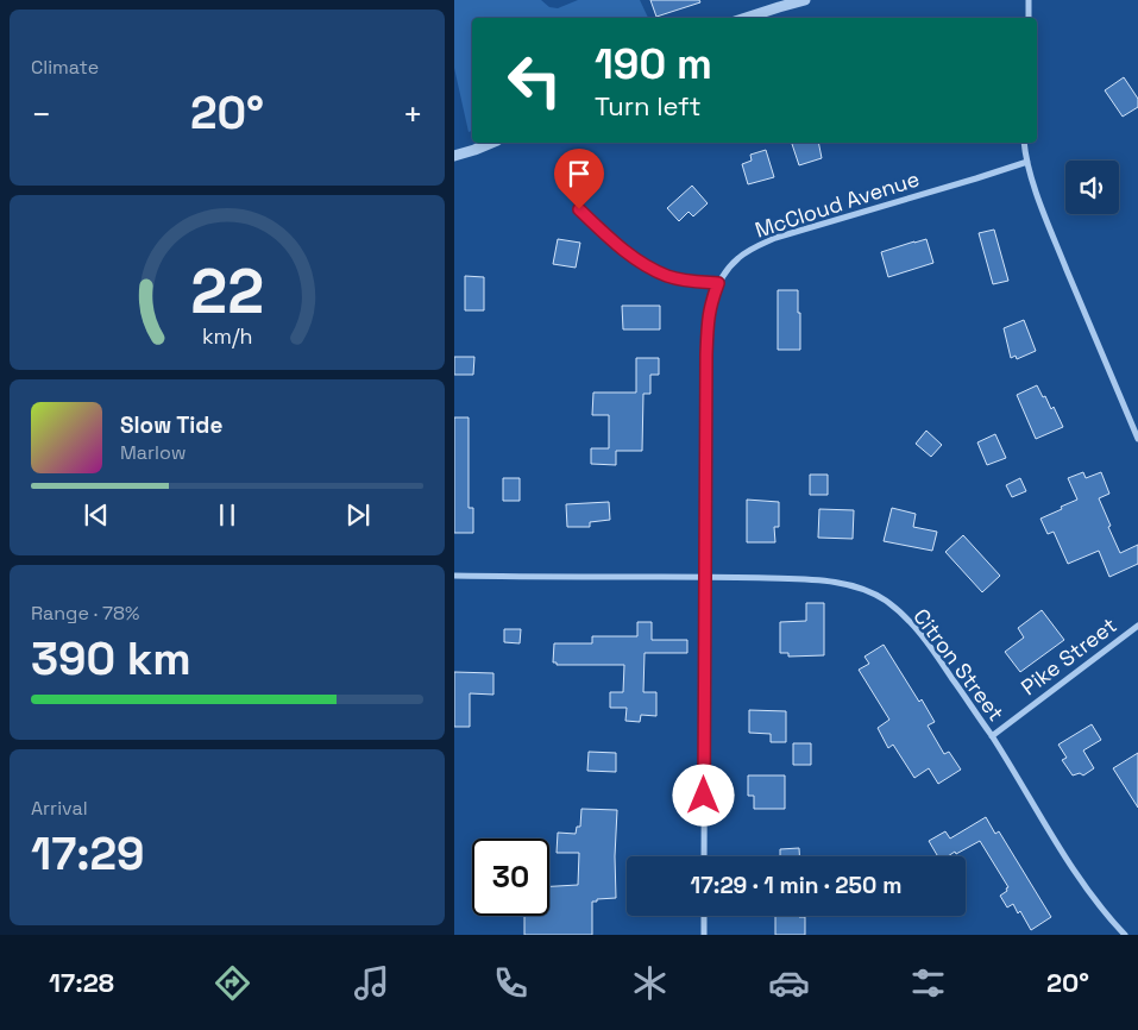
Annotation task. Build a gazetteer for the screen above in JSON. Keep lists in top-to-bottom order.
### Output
{
  "streets": {
    "street": ["McCloud Avenue", "Pike Street", "Citron Street"]
  },
  "crossings": [
    ["McCloud Avenue", "Citron Street"],
    ["Pike Street", "Citron Street"]
  ],
  "page": {
    "tile": [
      "Climate",
      ["Range · 78%", "390 km"],
      ["Arrival", "17:29"]
    ],
    "turn": ["190 m", "Turn left"],
    "heat": ["−", "20°", "+"],
    "song": ["Slow Tide", "Marlow"],
    "limit": "30",
    "trip": "17:29 · 1 min · 250 m",
    "tabs": ["17:28", "20°"],
    "gauge": ["22", "km/h"]
  }
}
